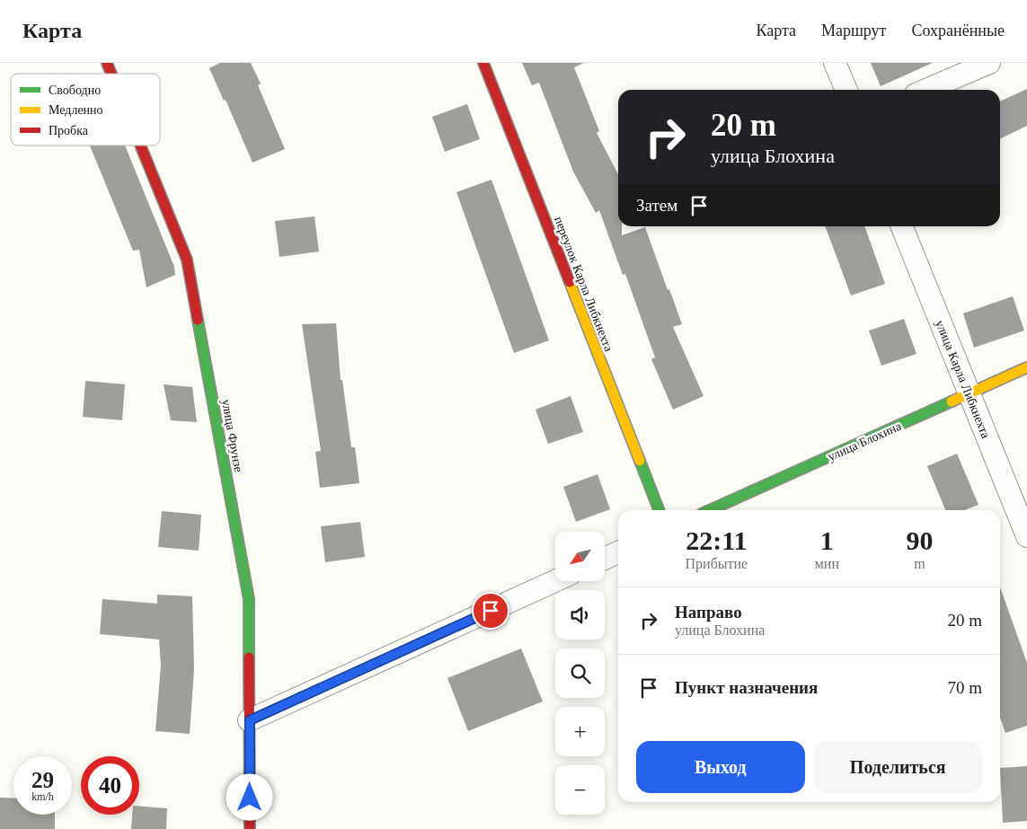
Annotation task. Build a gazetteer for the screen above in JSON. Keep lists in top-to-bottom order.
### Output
{
  "streets": {
    "street": [
      "переулок Карла Либкнехта",
      "улица Карла Либкнехта",
      "улица Фрунзе",
      "улица Блохина"
    ]
  },
  "crossings": [
    ["улица Карла Либкнехта", "улица Блохина"]
  ],
  "legend": ["Свободно", "Медленно", "Пробка"],
  "north": "bottom left",
  "page": {
    "header": "Карта",
    "nav": ["Карта", "Маршрут", "Сохранённые"],
    "turn": ["20 m", "улица Блохина"],
    "then": "Затем",
    "eta": [
      "22:11",
      "Прибытие",
      "1",
      "мин",
      "90",
      "m"
    ],
    "map_buttons": ["+", "−"],
    "list": [
      {
        "name": "Направо",
        "note": "улица Блохина",
        "value": "20 m"
      },
      {
        "name": "Пункт назначения",
        "value": "70 m"
      }
    ],
    "buttons": ["Выход", "Поделиться"],
    "speed": "29 km/h",
    "limit": "40"
  }
}
